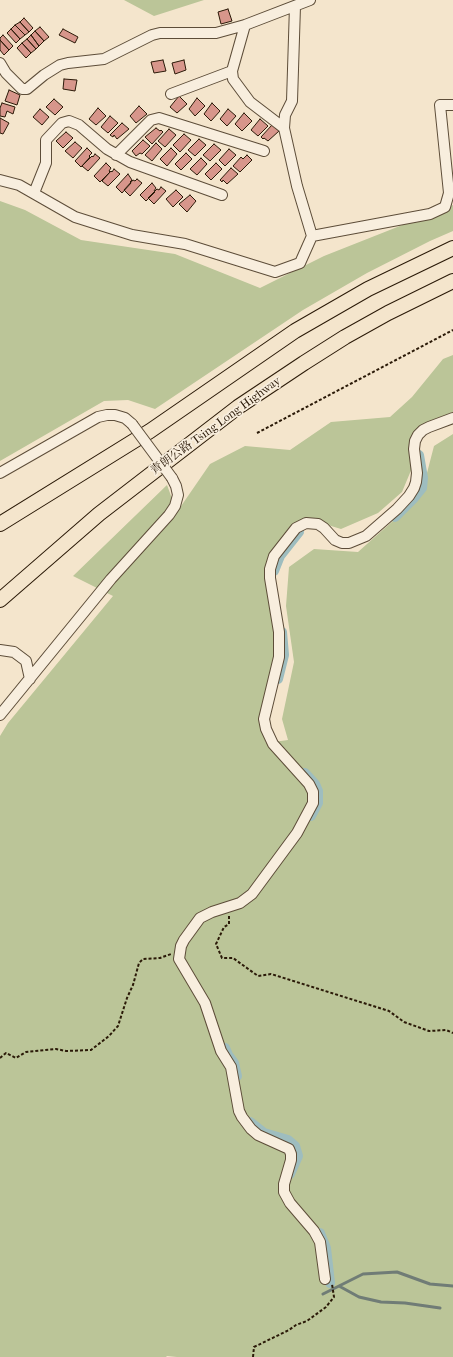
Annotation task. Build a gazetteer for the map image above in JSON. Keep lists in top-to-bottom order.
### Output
{
  "streets": {
    "highway": ["青朗公路 Tsing Long Highway"]
  }
}
